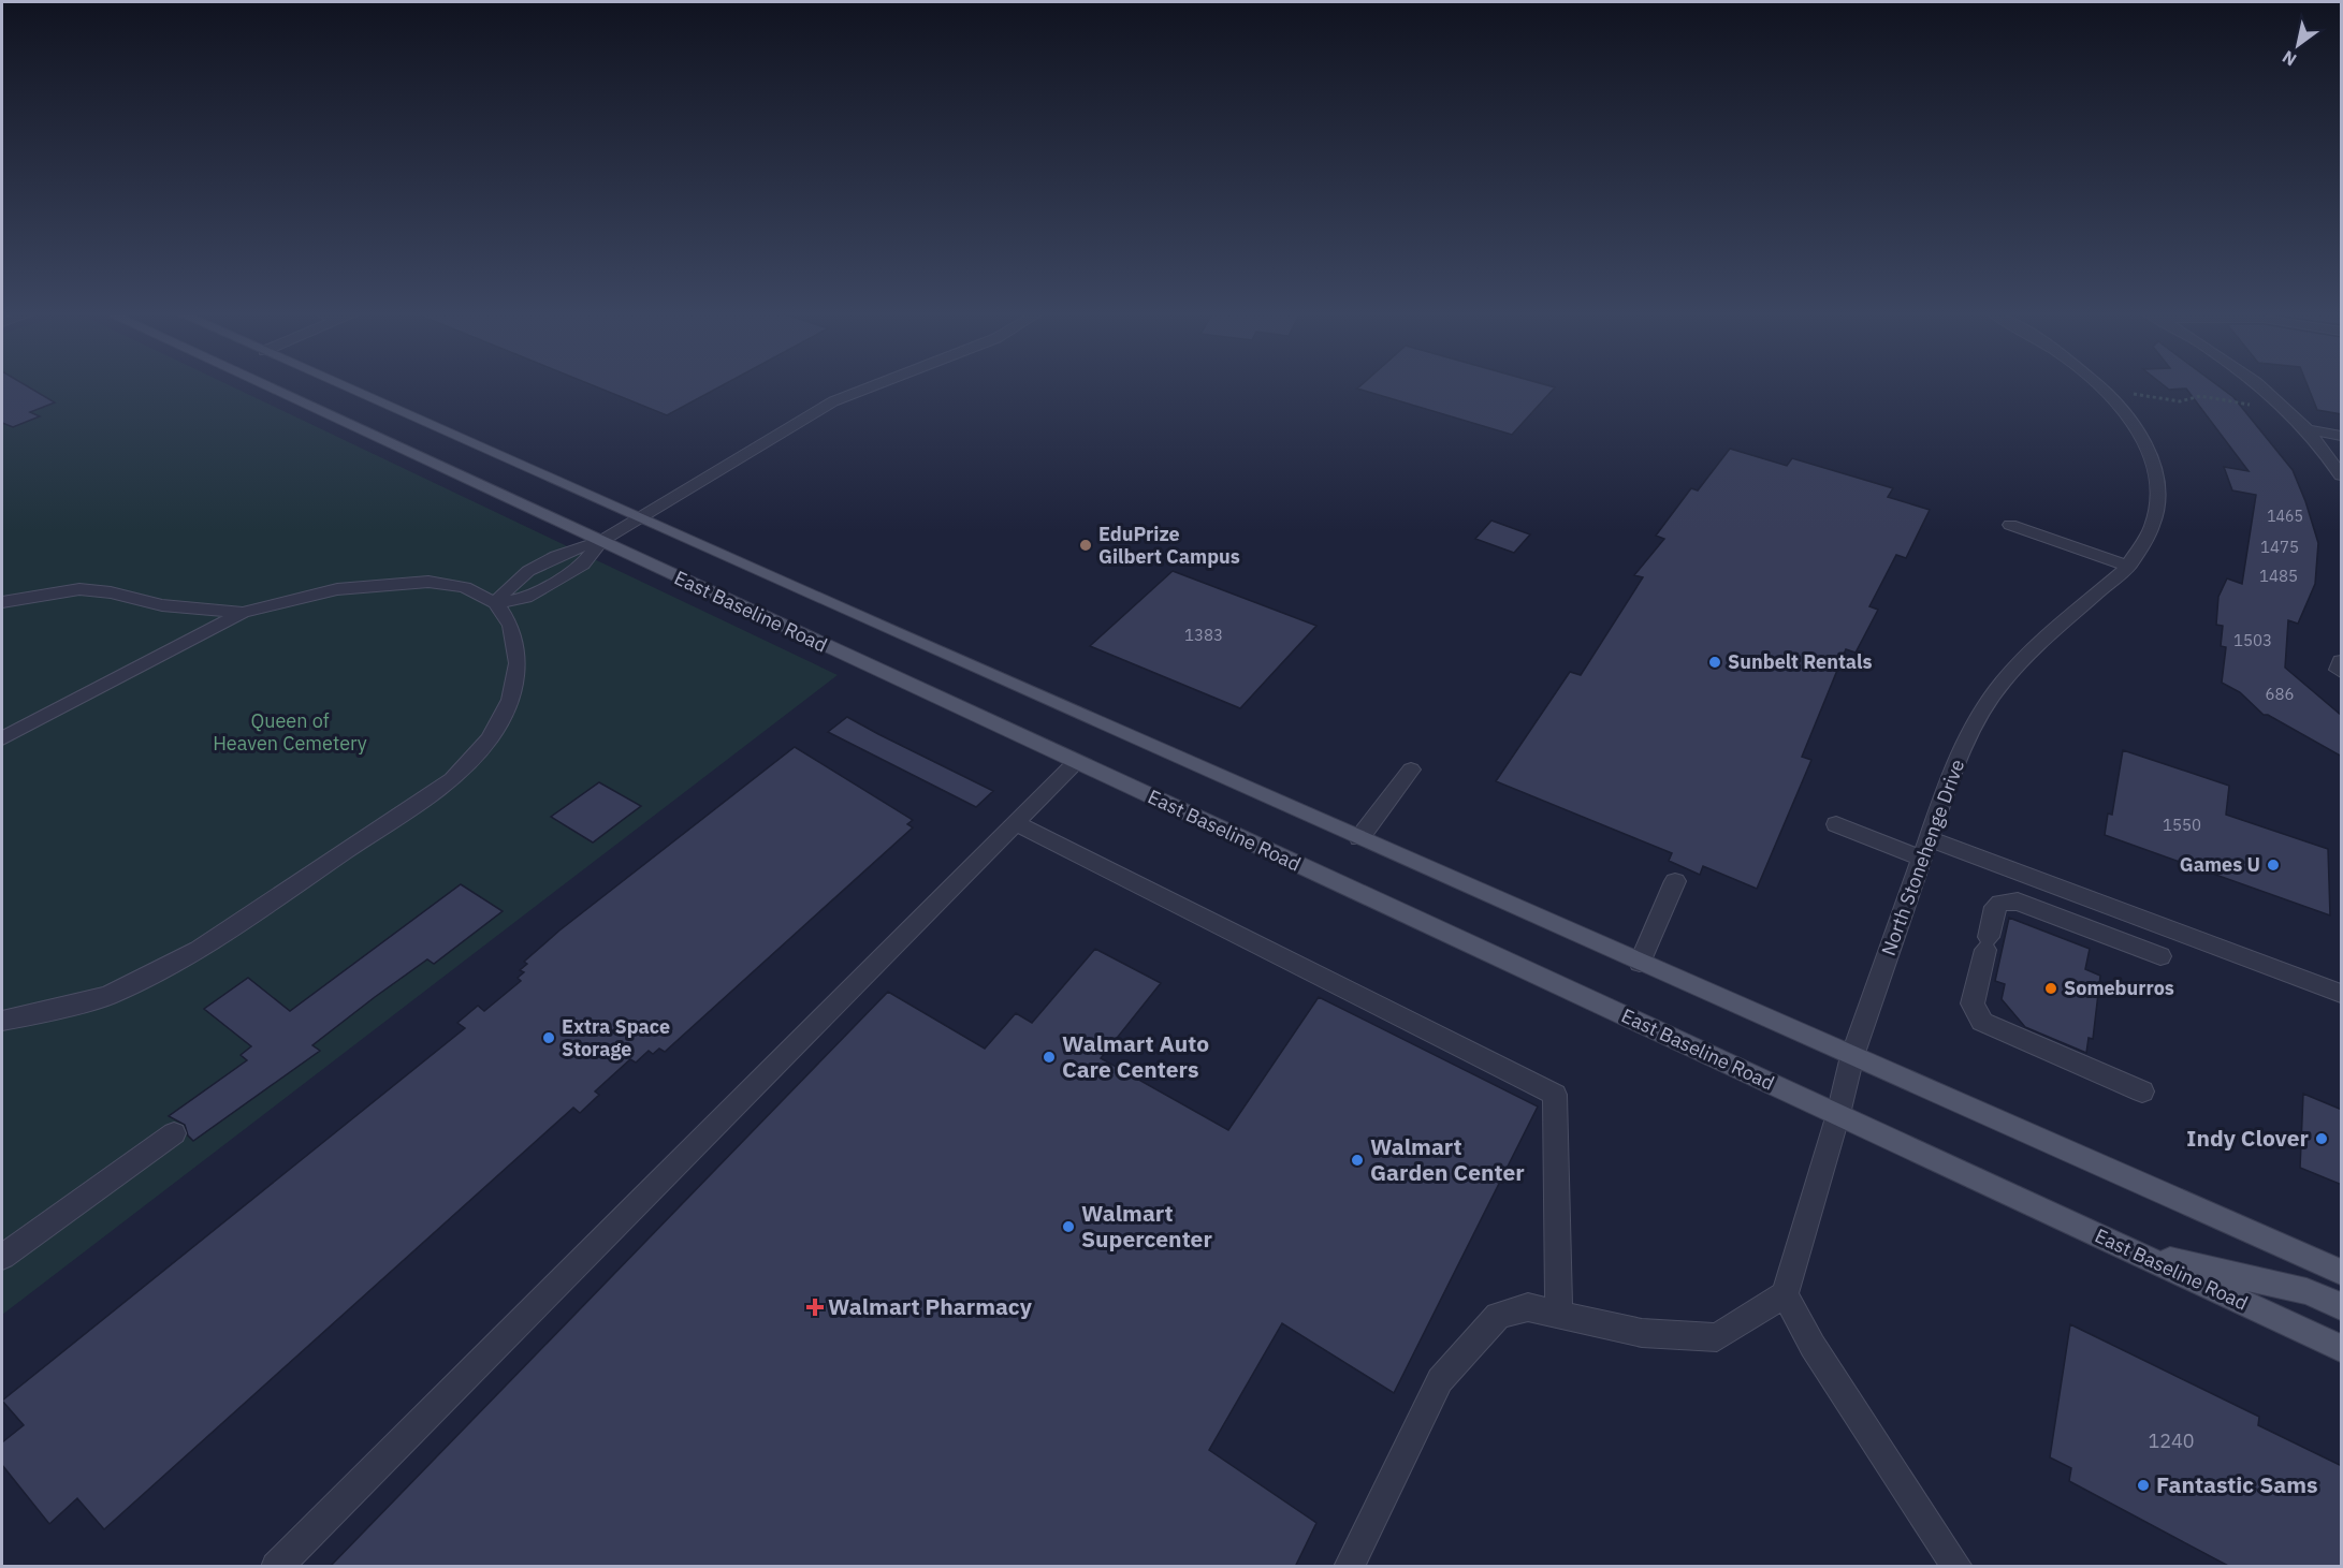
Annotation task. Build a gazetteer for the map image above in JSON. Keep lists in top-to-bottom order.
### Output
{
  "streets": {
    "main road": ["East Baseline Road"],
    "street": ["North Stonehenge Drive"]
  },
  "crossings": [
    ["East Baseline Road", "North Stonehenge Drive"]
  ],
  "parks": ["Queen of Heaven Cemetery"],
  "places": {
    "other": [
      "EduPrize Gilbert Campus",
      "Sunbelt Rentals",
      "Games U",
      "Someburros",
      "Extra Space Storage",
      "Walmart Auto Care Centers",
      "Indy Clover",
      "Walmart Garden Center",
      "Walmart Supercenter",
      "Fantastic Sams"
    ],
    "health": ["Walmart Pharmacy"]
  },
  "house_numbers": [
    "1465",
    "1475",
    "1485",
    "1383",
    "1503",
    "686",
    "1550",
    "1240"
  ],
  "north": "bottom left"
}
